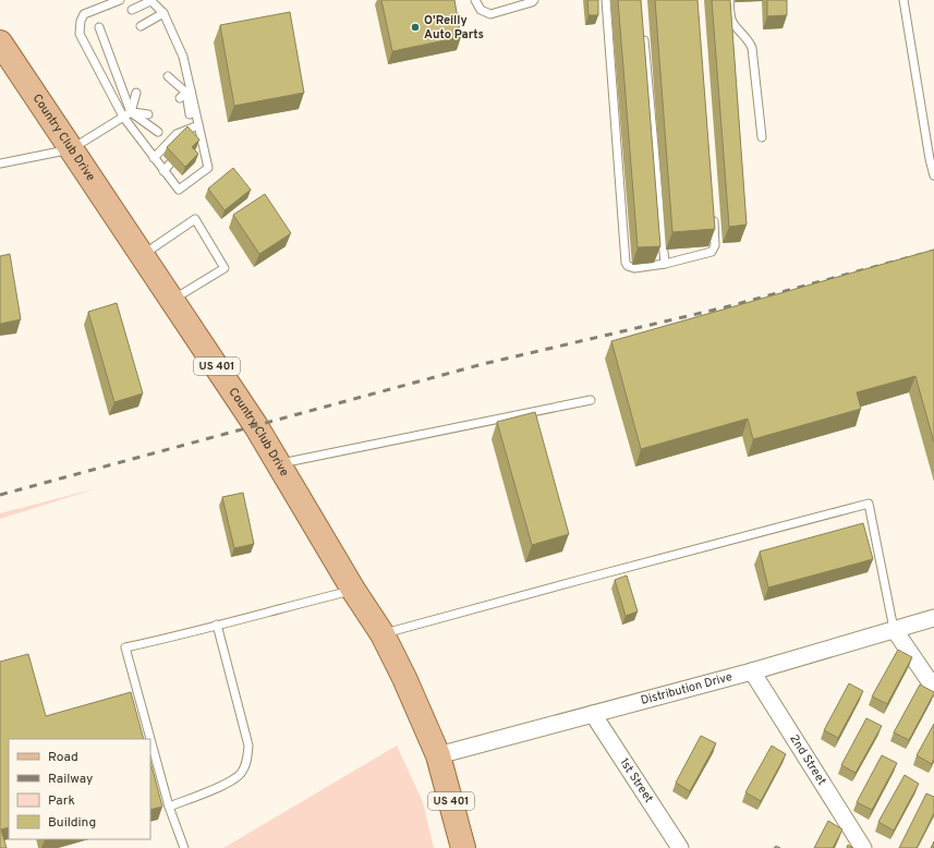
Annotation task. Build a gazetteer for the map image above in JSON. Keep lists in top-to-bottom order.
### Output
{
  "streets": {
    "main road": ["Country Club Drive", "US 401"],
    "street": ["Distribution Drive", "2nd Street", "1st Street"]
  },
  "crossings": [
    ["Country Club Drive", "Distribution Drive"],
    ["Distribution Drive", "2nd Street"],
    ["Distribution Drive", "1st Street"]
  ],
  "places": ["O'Reilly Auto Parts"],
  "legend": [
    "Road",
    "Railway",
    "Park",
    "Building"
  ]
}
